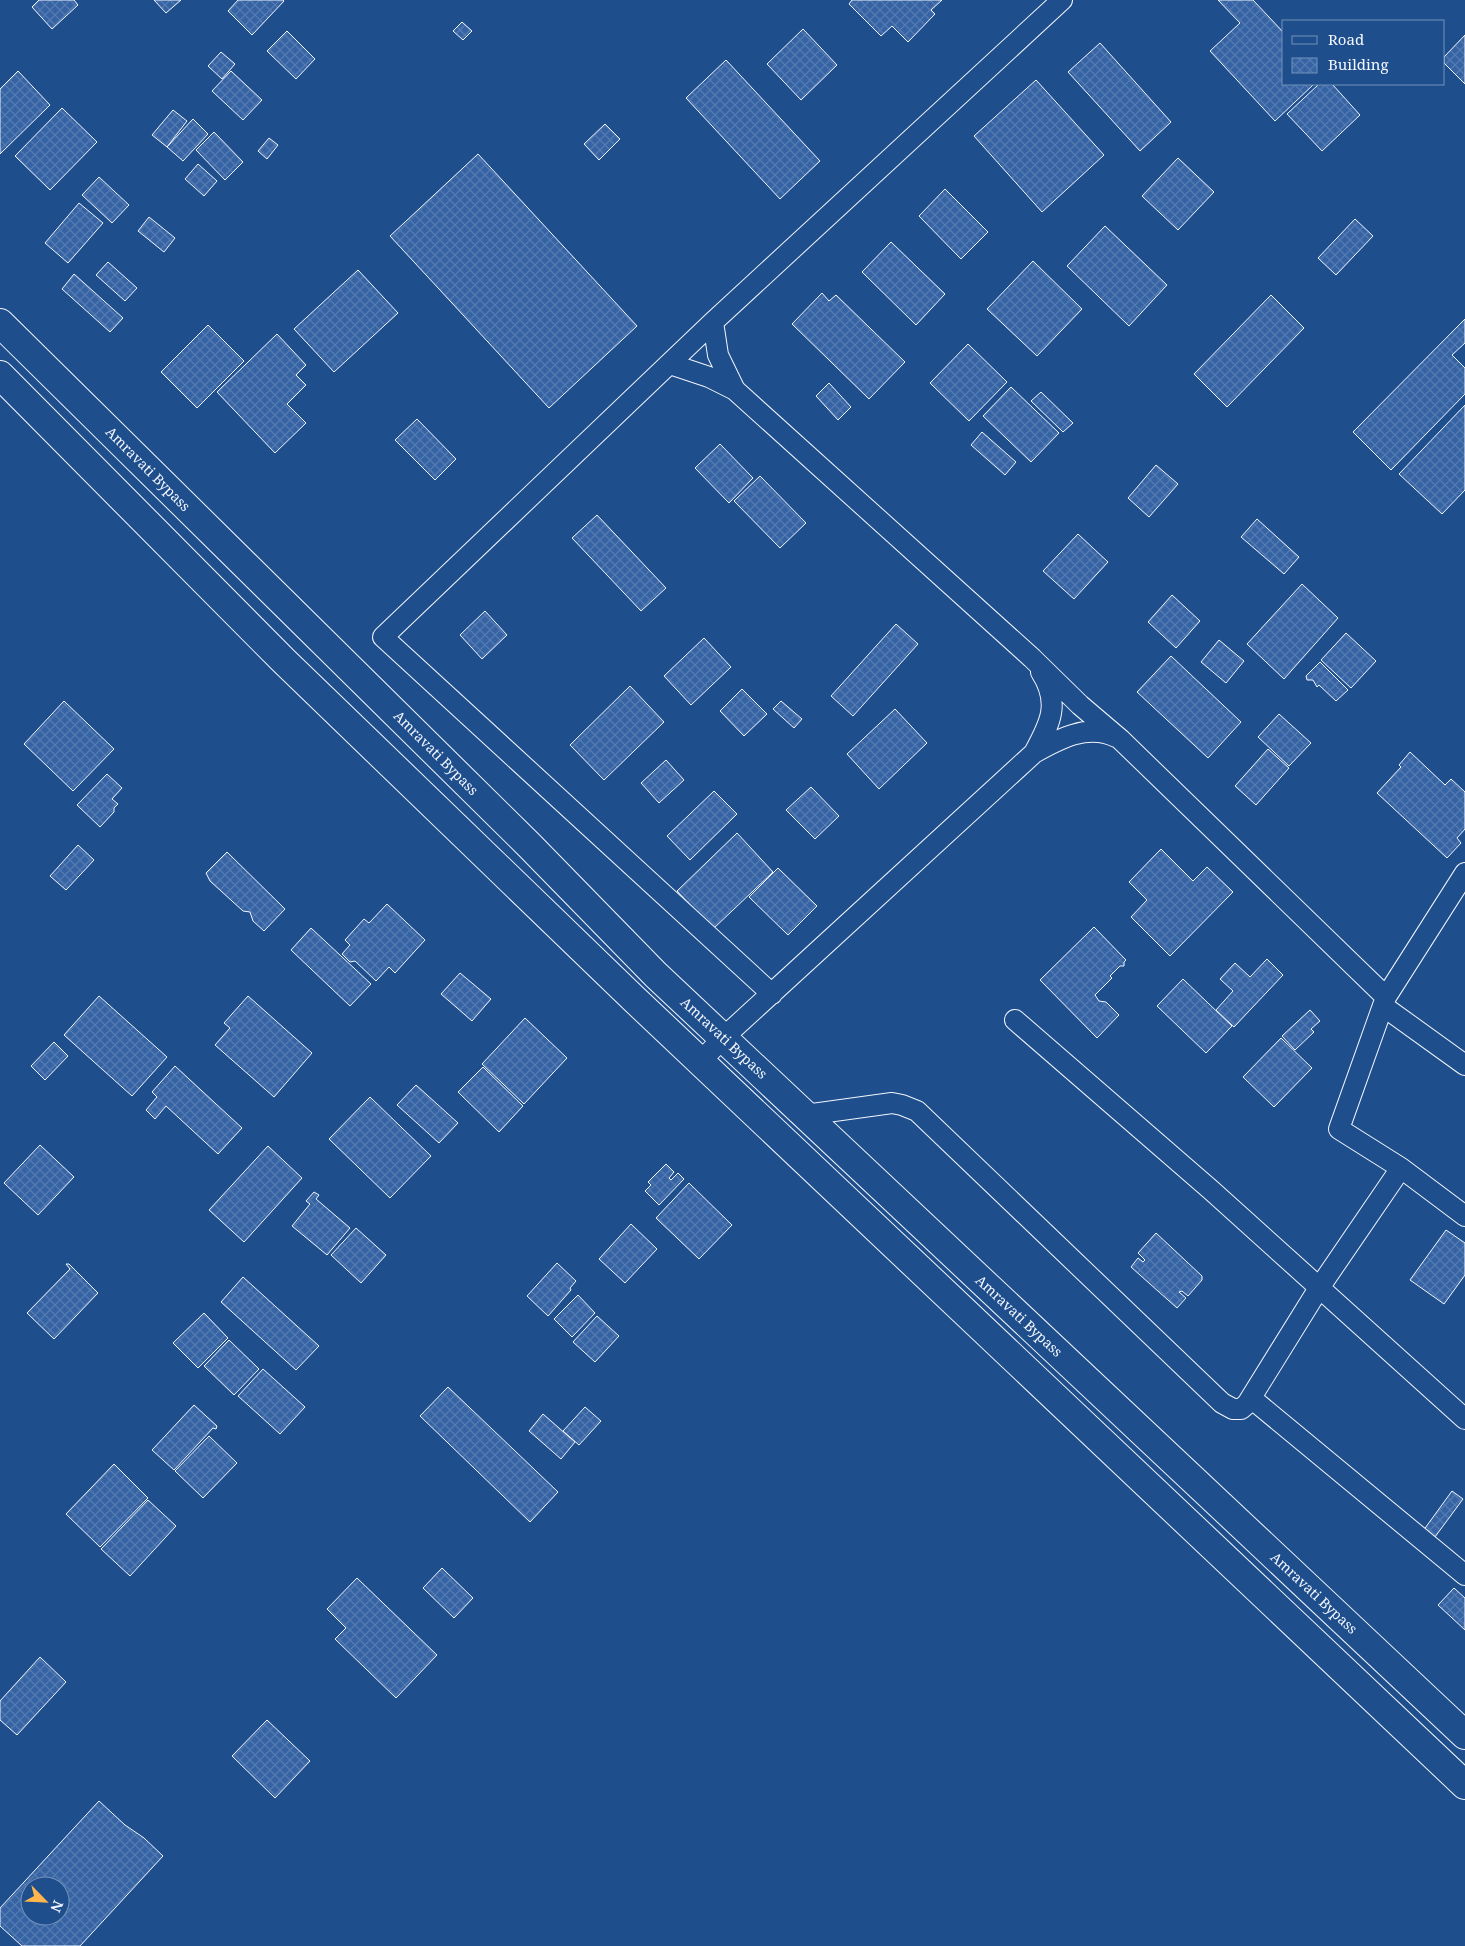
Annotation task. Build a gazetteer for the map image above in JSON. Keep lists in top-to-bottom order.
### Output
{
  "streets": {
    "highway": ["Amravati Bypass"]
  },
  "legend": ["Road", "Building"],
  "north": "bottom right"
}
